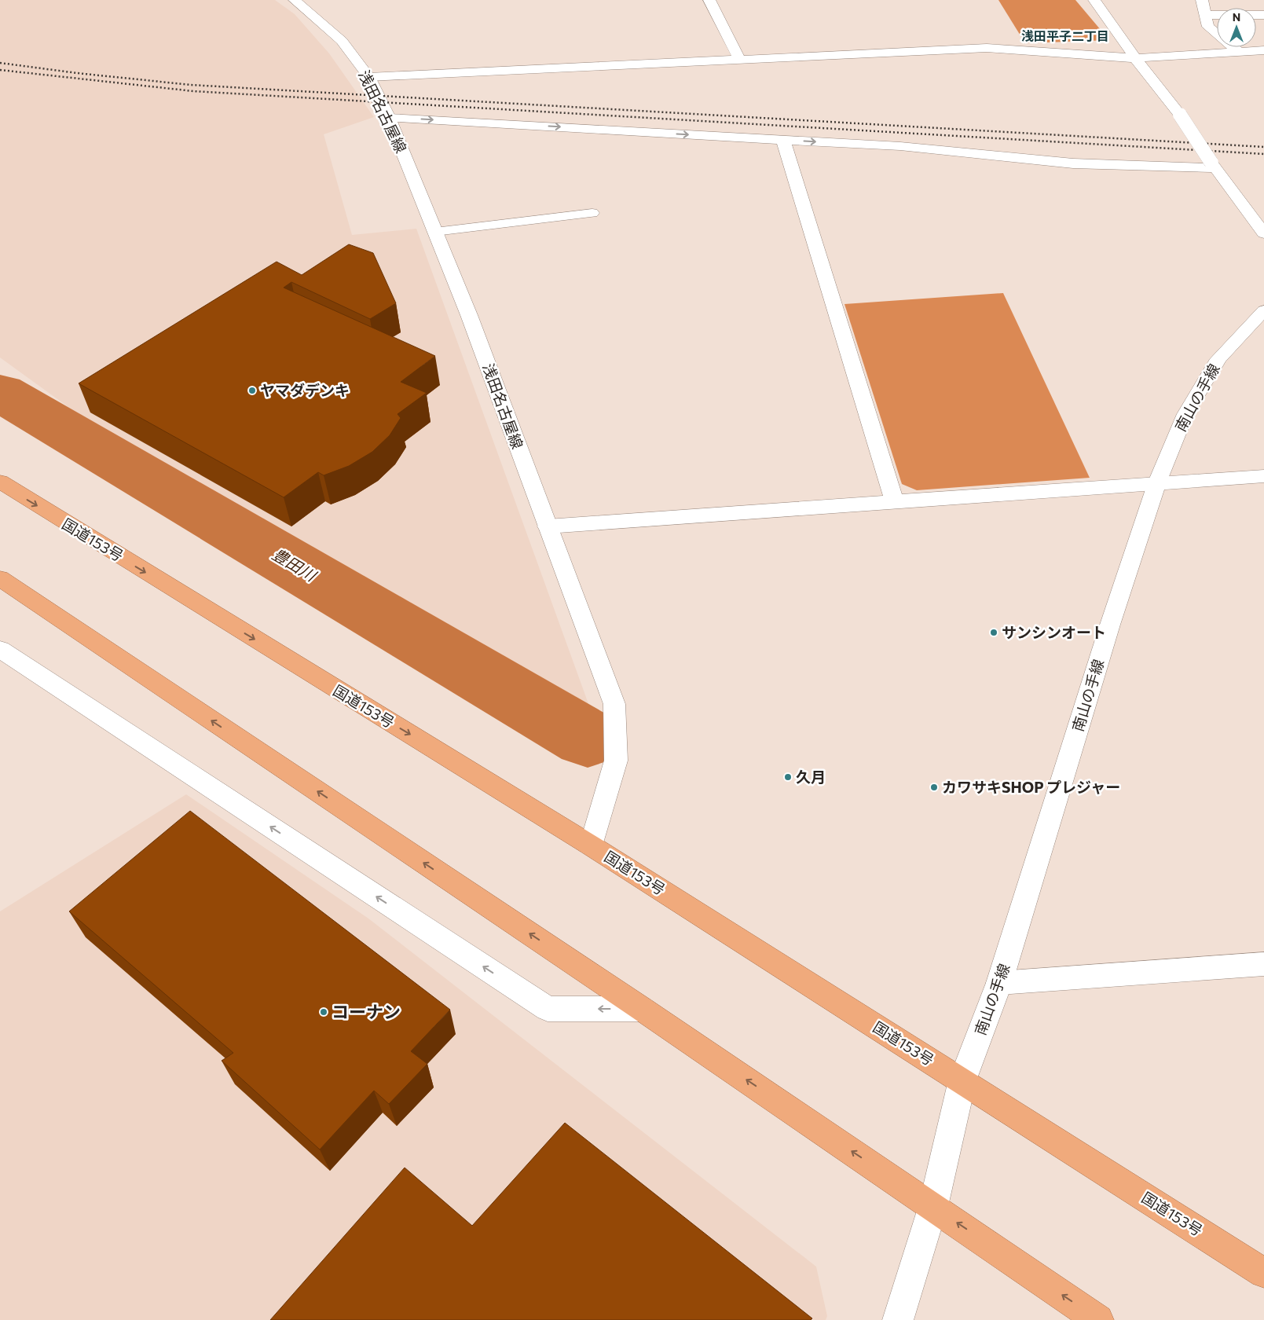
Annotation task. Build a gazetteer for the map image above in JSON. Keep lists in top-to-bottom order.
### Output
{
  "streets": {
    "highway": ["国道153号"],
    "street": ["浅田名古屋線", "南山の手線"]
  },
  "crossings": [
    ["浅田名古屋線", "国道153号"],
    ["南山の手線", "国道153号"]
  ],
  "districts": ["浅田平子二丁目"],
  "water": ["豊田川"],
  "places": [
    "ヤマダデンキ",
    "サンシンオート",
    "久月",
    "カワサキSHOP プレジャー",
    "コーナン"
  ],
  "north": "top"
}
